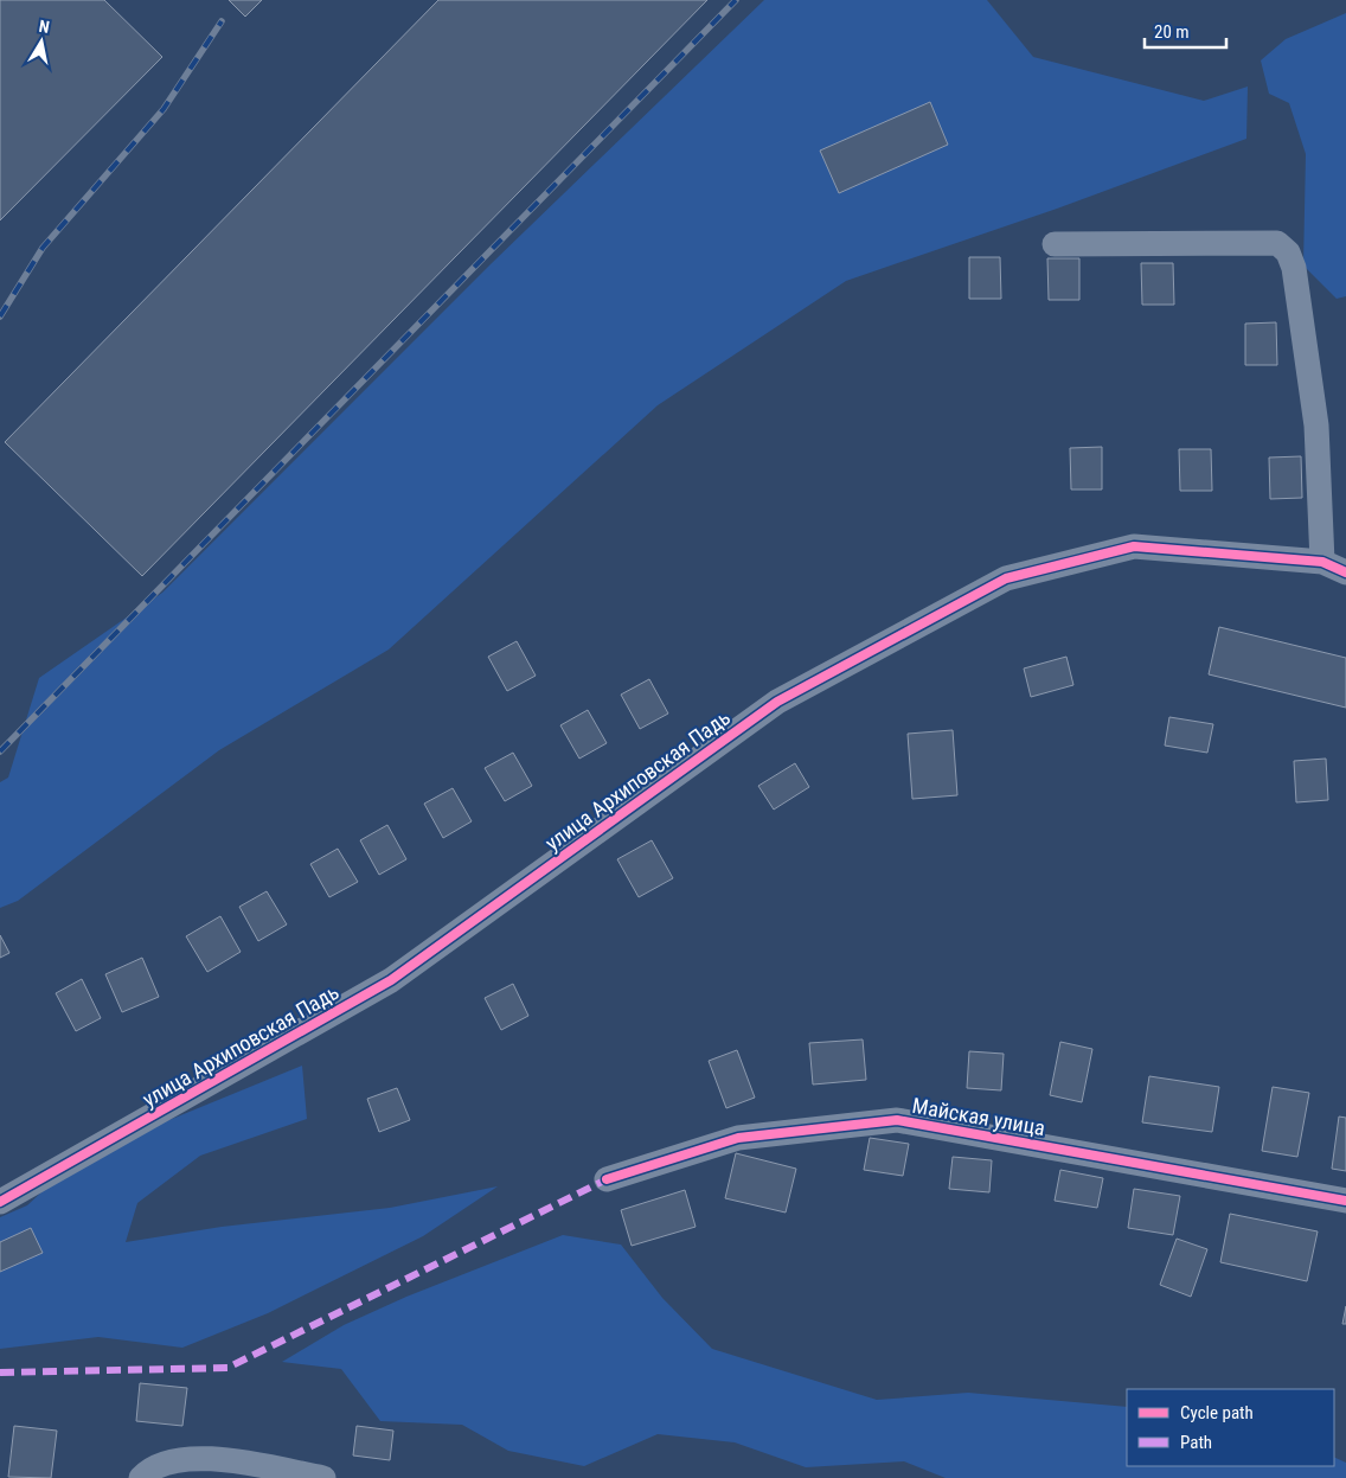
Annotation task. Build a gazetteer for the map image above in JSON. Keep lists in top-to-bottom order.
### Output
{
  "streets": {
    "street": ["улица Архиповская Падь", "Майская улица"]
  },
  "legend": ["Cycle path", "Path"],
  "scale_bar": "20 m",
  "north": "top"
}
